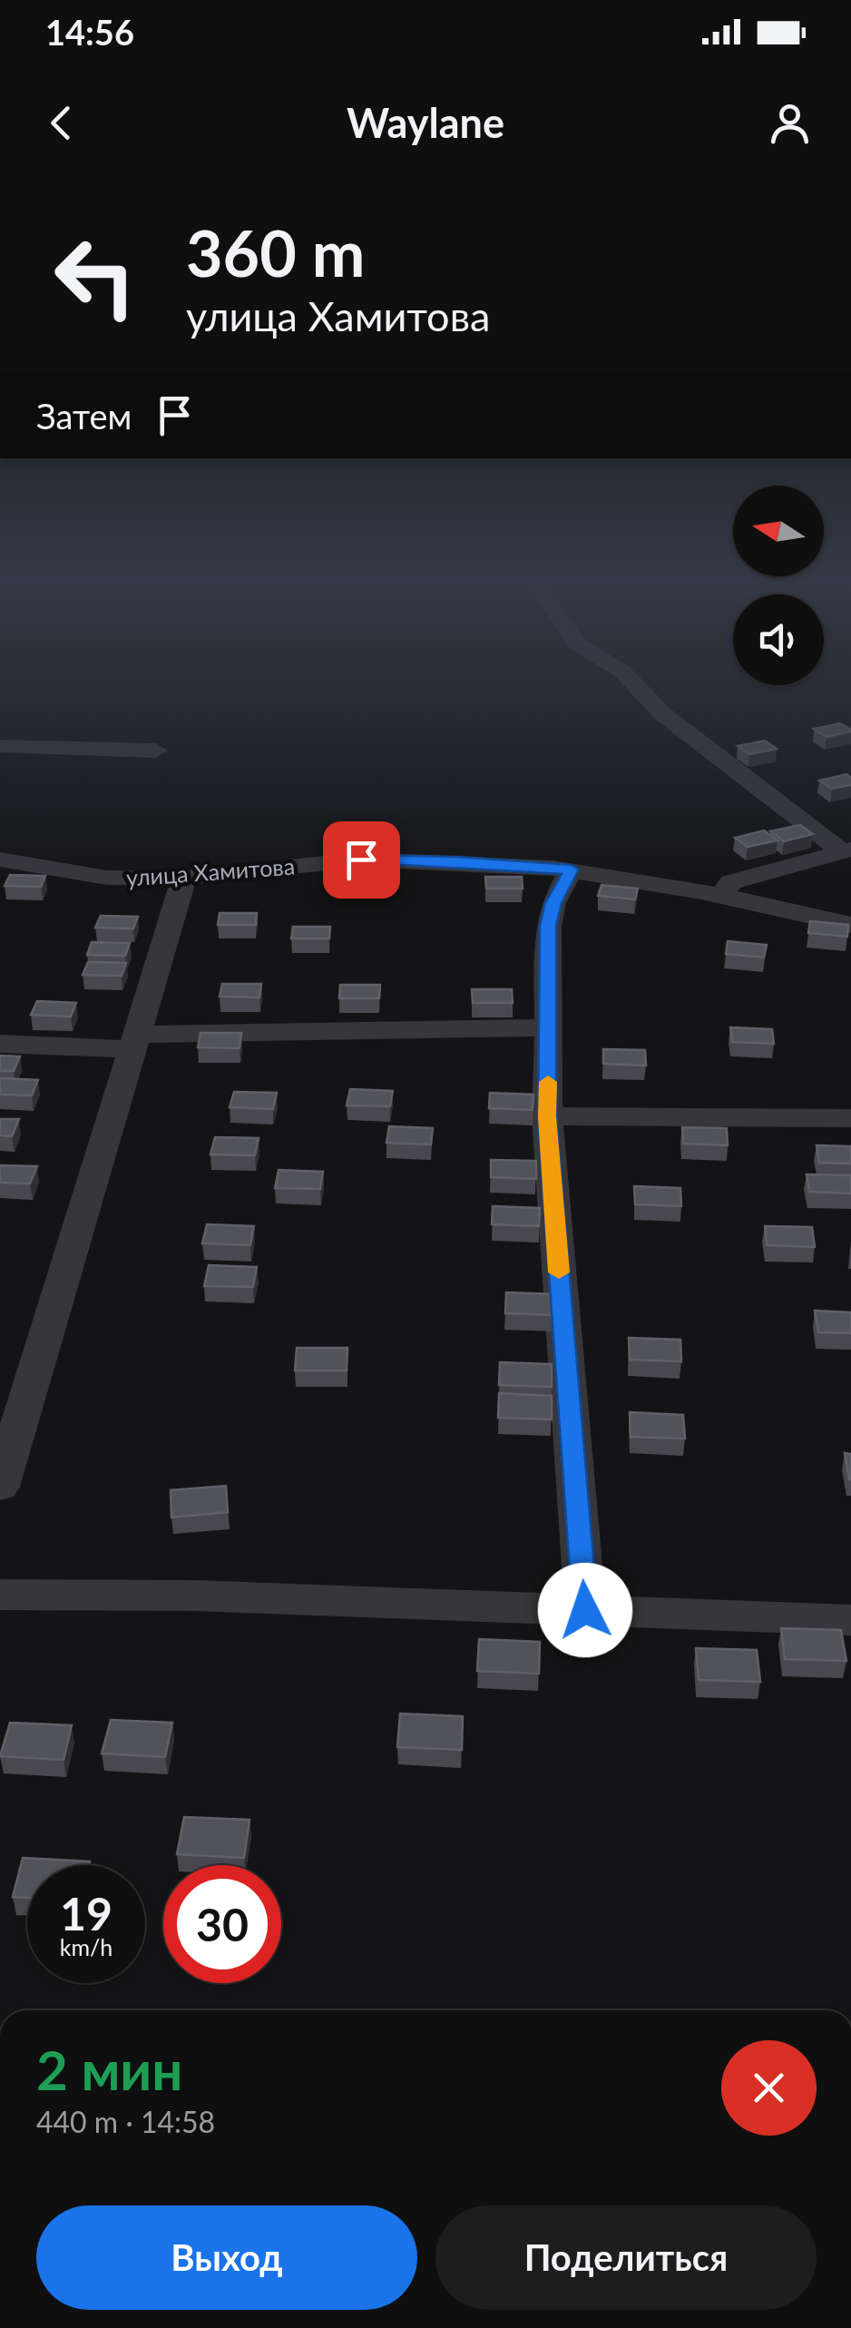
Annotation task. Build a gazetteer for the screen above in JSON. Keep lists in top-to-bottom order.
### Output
{
  "streets": {
    "street": ["улица Хамитова"]
  },
  "north": "left",
  "page": {
    "status": "14:56",
    "header": "Waylane",
    "turn": ["360 m", "улица Хамитова"],
    "then": "Затем",
    "speed": "19 km/h",
    "limit": "30",
    "heading": ["2 мин", "440 m · 14:58"],
    "buttons": ["Выход", "Поделиться"]
  }
}
